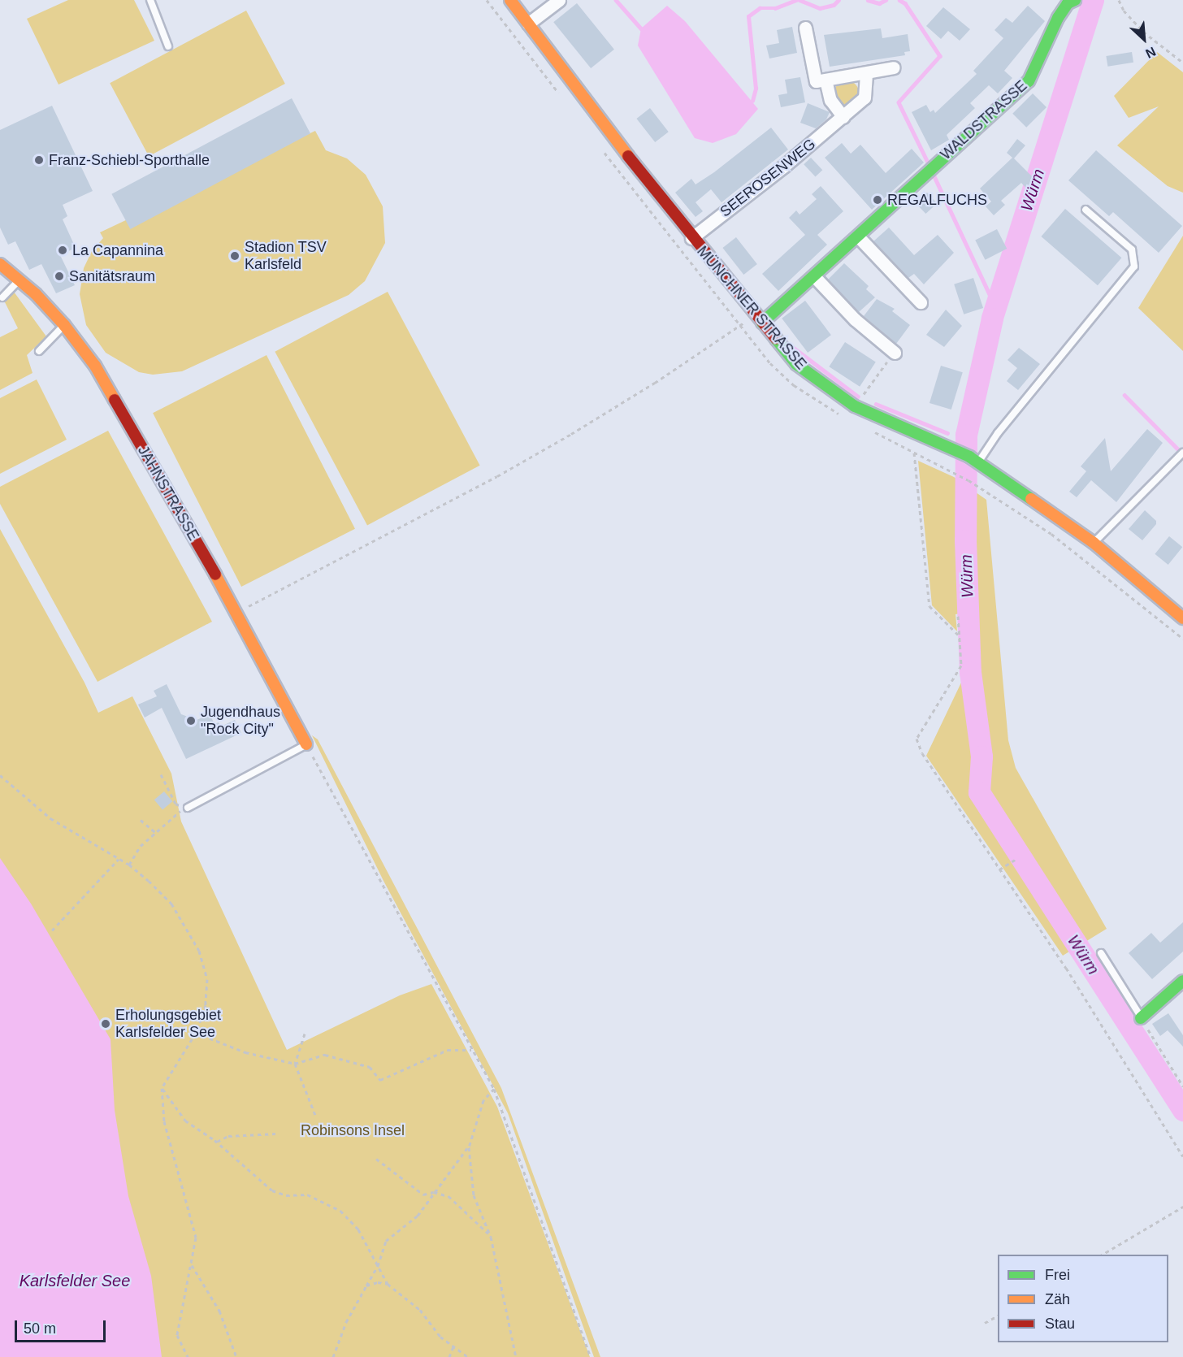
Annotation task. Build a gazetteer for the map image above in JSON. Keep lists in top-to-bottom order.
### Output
{
  "streets": {
    "street": [
      "WALDSTRASSE",
      "SEEROSENWEG",
      "MÜNCHNER STRASSE",
      "JAHNSTRASSE"
    ]
  },
  "crossings": [
    ["WALDSTRASSE", "MÜNCHNER STRASSE"],
    ["SEEROSENWEG", "MÜNCHNER STRASSE"]
  ],
  "water": ["Würm", "Karlsfelder See"],
  "parks": ["Robinsons Insel"],
  "places": [
    "Franz-Schiebl-Sporthalle",
    "REGALFUCHS",
    "La Capannina",
    "Stadion TSV Karlsfeld",
    "Sanitätsraum",
    "Jugendhaus \"Rock City\"",
    "Erholungsgebiet Karlsfelder See"
  ],
  "legend": ["Frei", "Zäh", "Stau"],
  "scale_bar": "50 m",
  "north": "bottom right"
}
